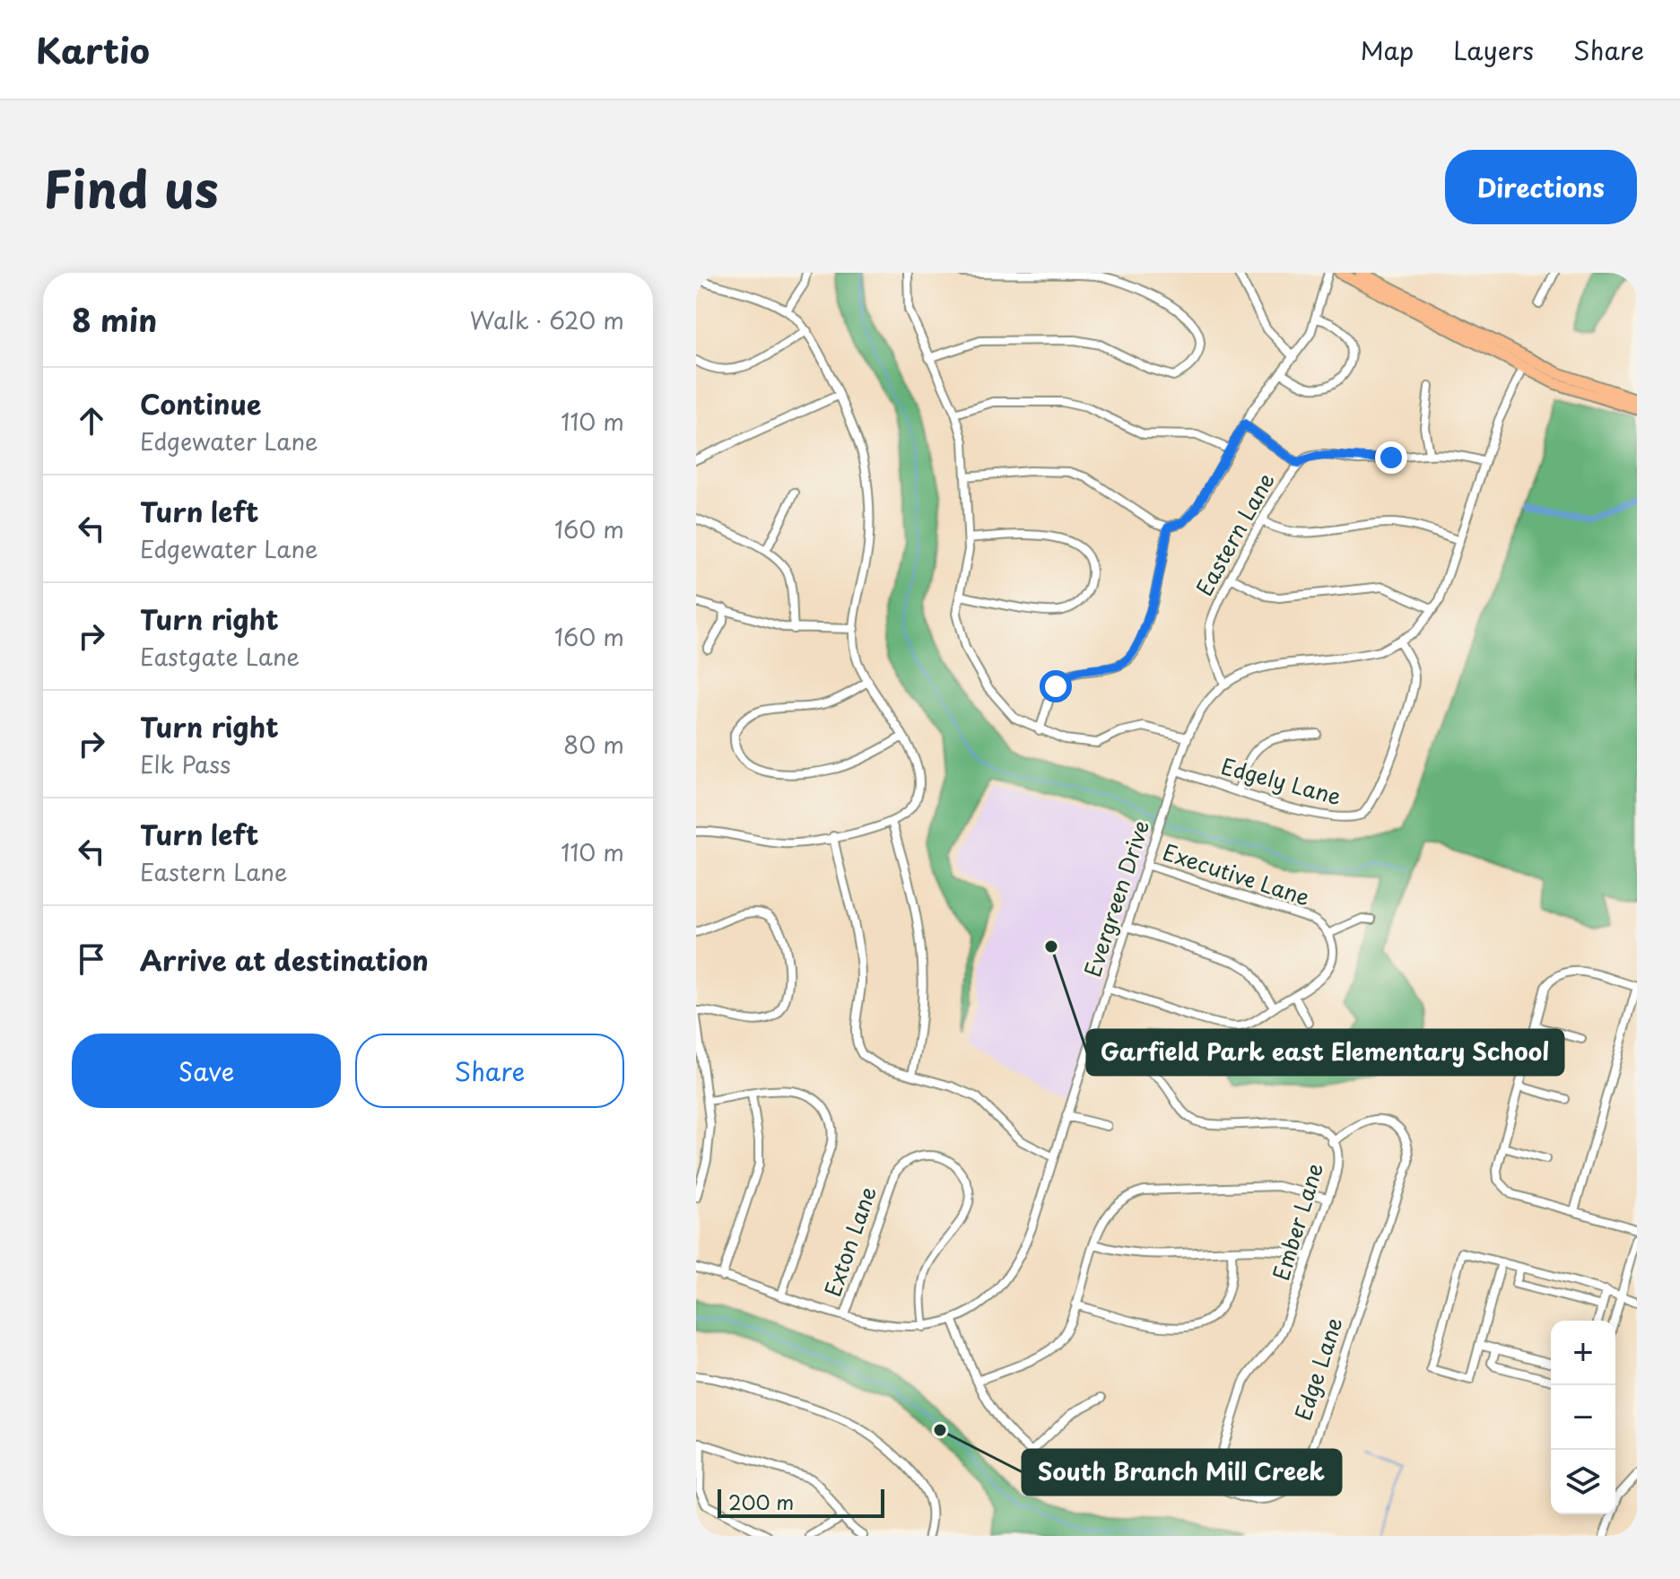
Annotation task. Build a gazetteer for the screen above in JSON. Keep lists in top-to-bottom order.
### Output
{
  "streets": {
    "street": [
      "Eastern Lane",
      "Edgely Lane",
      "Executive Lane",
      "Evergreen Drive",
      "Ember Lane",
      "Exton Lane",
      "Edge Lane"
    ]
  },
  "crossings": [
    ["Eastern Lane", "Evergreen Drive"],
    ["Edgely Lane", "Evergreen Drive"],
    ["Executive Lane", "Evergreen Drive"],
    ["Evergreen Drive", "Ember Lane"],
    ["Evergreen Drive", "Exton Lane"],
    ["Evergreen Drive", "Edge Lane"],
    ["Ember Lane", "Edge Lane"]
  ],
  "places": ["Garfield Park east Elementary School", "South Branch Mill Creek"],
  "scale_bar": "200 m",
  "page": {
    "header": "Kartio",
    "nav": ["Map", "Layers", "Share"],
    "title": "Find us",
    "buttons": [
      "Directions",
      ["Save", "Share"]
    ],
    "heading": ["8 min", "Walk · 620 m"],
    "list": [
      ["Continue", "Edgewater Lane", "110 m"],
      ["Turn left", "Edgewater Lane", "160 m"],
      ["Turn right", "Eastgate Lane", "160 m"],
      ["Turn right", "Elk Pass", "80 m"],
      ["Turn left", "Eastern Lane", "110 m"],
      "Arrive at destination"
    ],
    "map_buttons": ["+", "−"],
    "scale": "200 m"
  }
}
